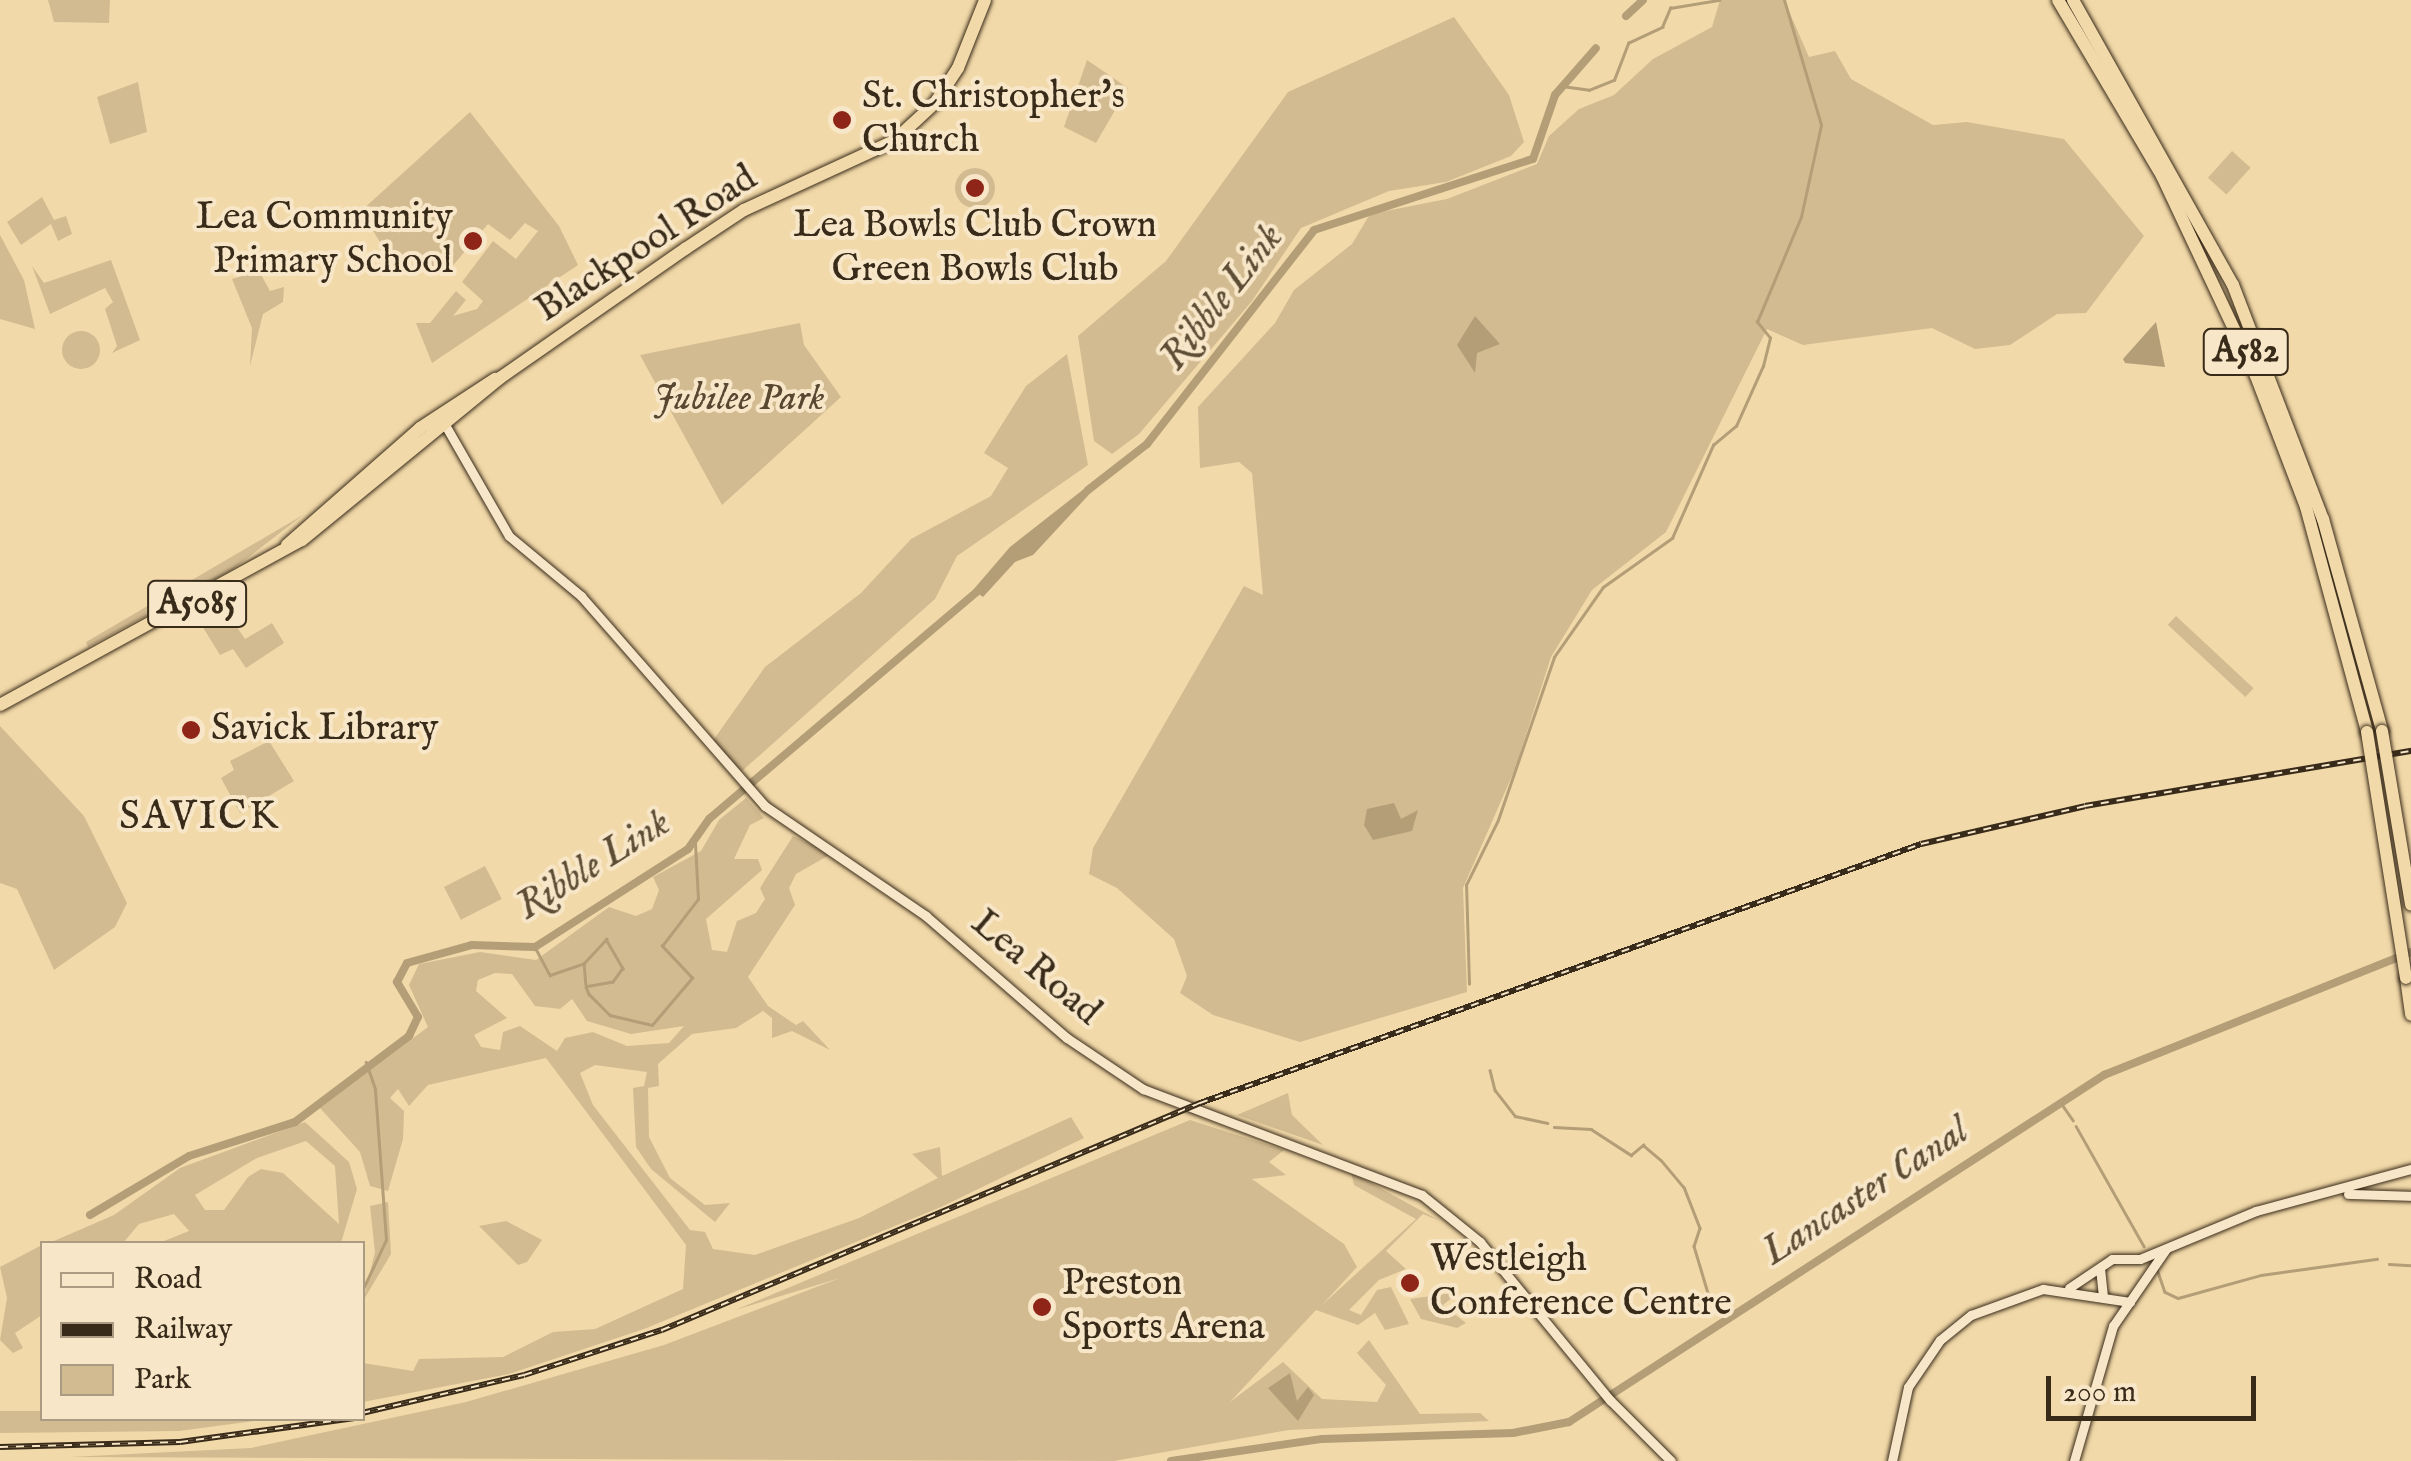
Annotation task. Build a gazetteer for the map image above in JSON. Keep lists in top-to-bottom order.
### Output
{
  "streets": {
    "highway": ["Blackpool Road", "A582", "A5085"],
    "street": ["Lea Road"]
  },
  "crossings": [
    ["Blackpool Road", "Lea Road"]
  ],
  "districts": ["SAVICK"],
  "water": ["Ribble Link", "Lancaster Canal"],
  "parks": ["Jubilee Park"],
  "places": [
    "St. Christopher's Church",
    "Lea Bowls Club Crown Green Bowls Club",
    "Lea Community Primary School",
    "Savick Library",
    "Westleigh Conference Centre",
    "Preston Sports Arena"
  ],
  "legend": ["Road", "Railway", "Park"],
  "scale_bar": "200 m"
}
